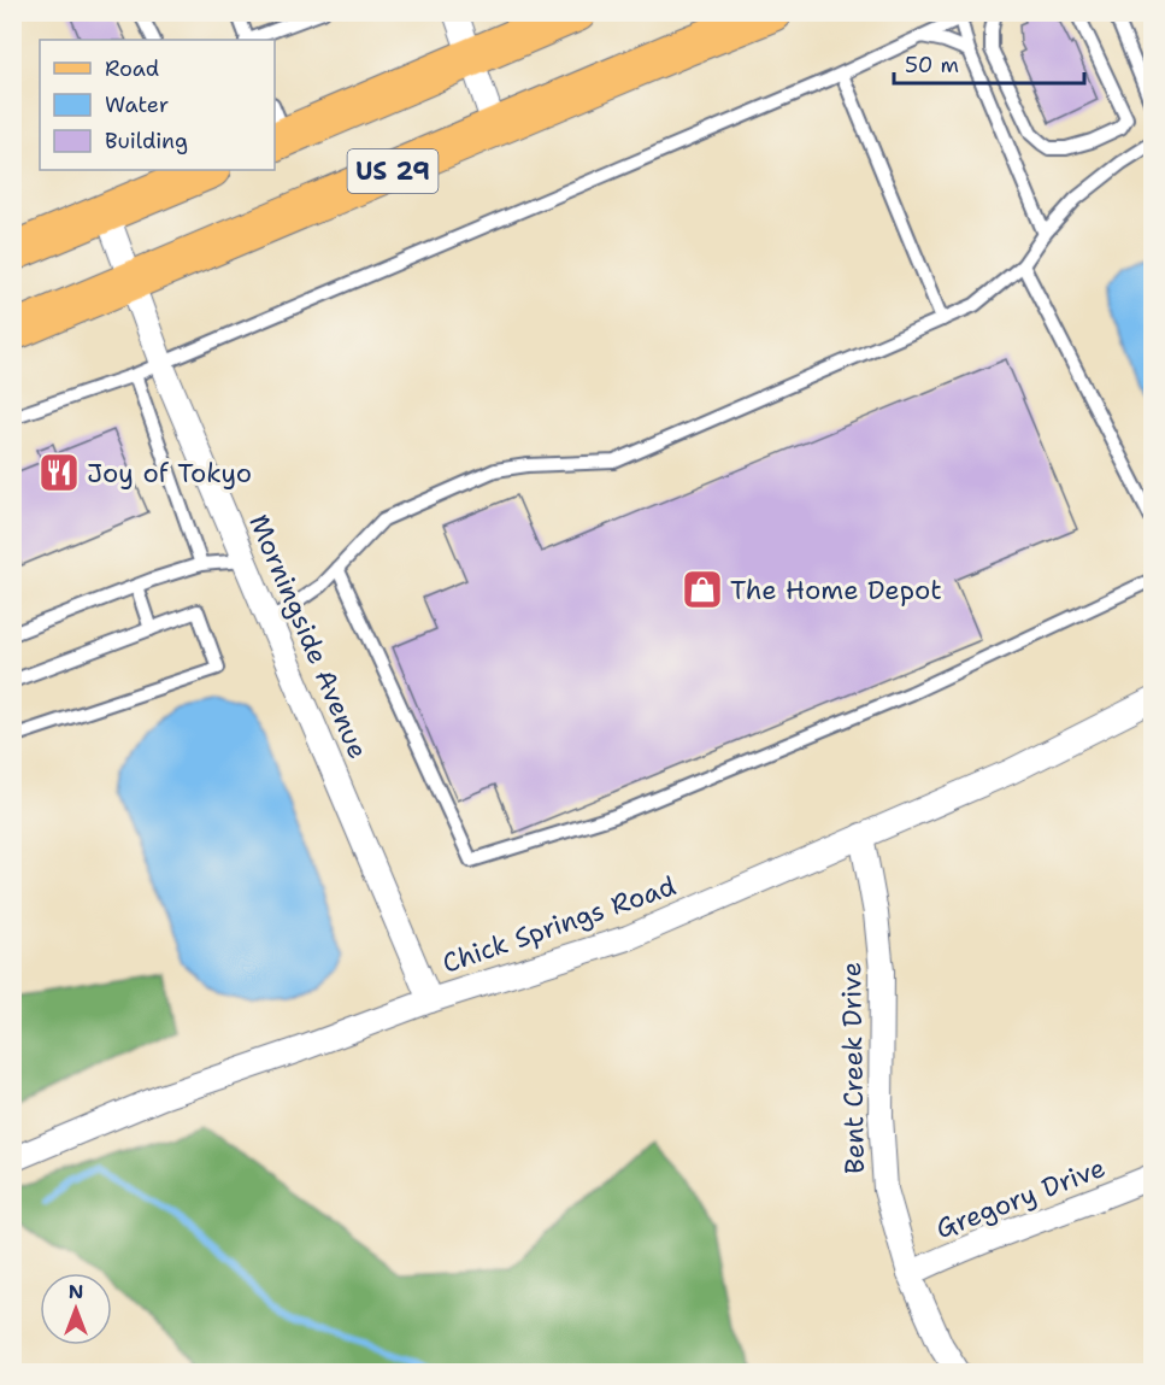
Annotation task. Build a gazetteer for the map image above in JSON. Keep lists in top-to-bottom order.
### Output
{
  "streets": {
    "main road": ["US 29"],
    "street": [
      "Morningside Avenue",
      "Chick Springs Road",
      "Bent Creek Drive",
      "Gregory Drive"
    ]
  },
  "crossings": [
    ["US 29", "Morningside Avenue"],
    ["Morningside Avenue", "Chick Springs Road"],
    ["Chick Springs Road", "Bent Creek Drive"],
    ["Bent Creek Drive", "Gregory Drive"]
  ],
  "places": {
    "restaurant": ["Joy of Tokyo"],
    "shop": ["The Home Depot"]
  },
  "legend": ["Road", "Water", "Building"],
  "scale_bar": "50 m",
  "north": "top"
}
